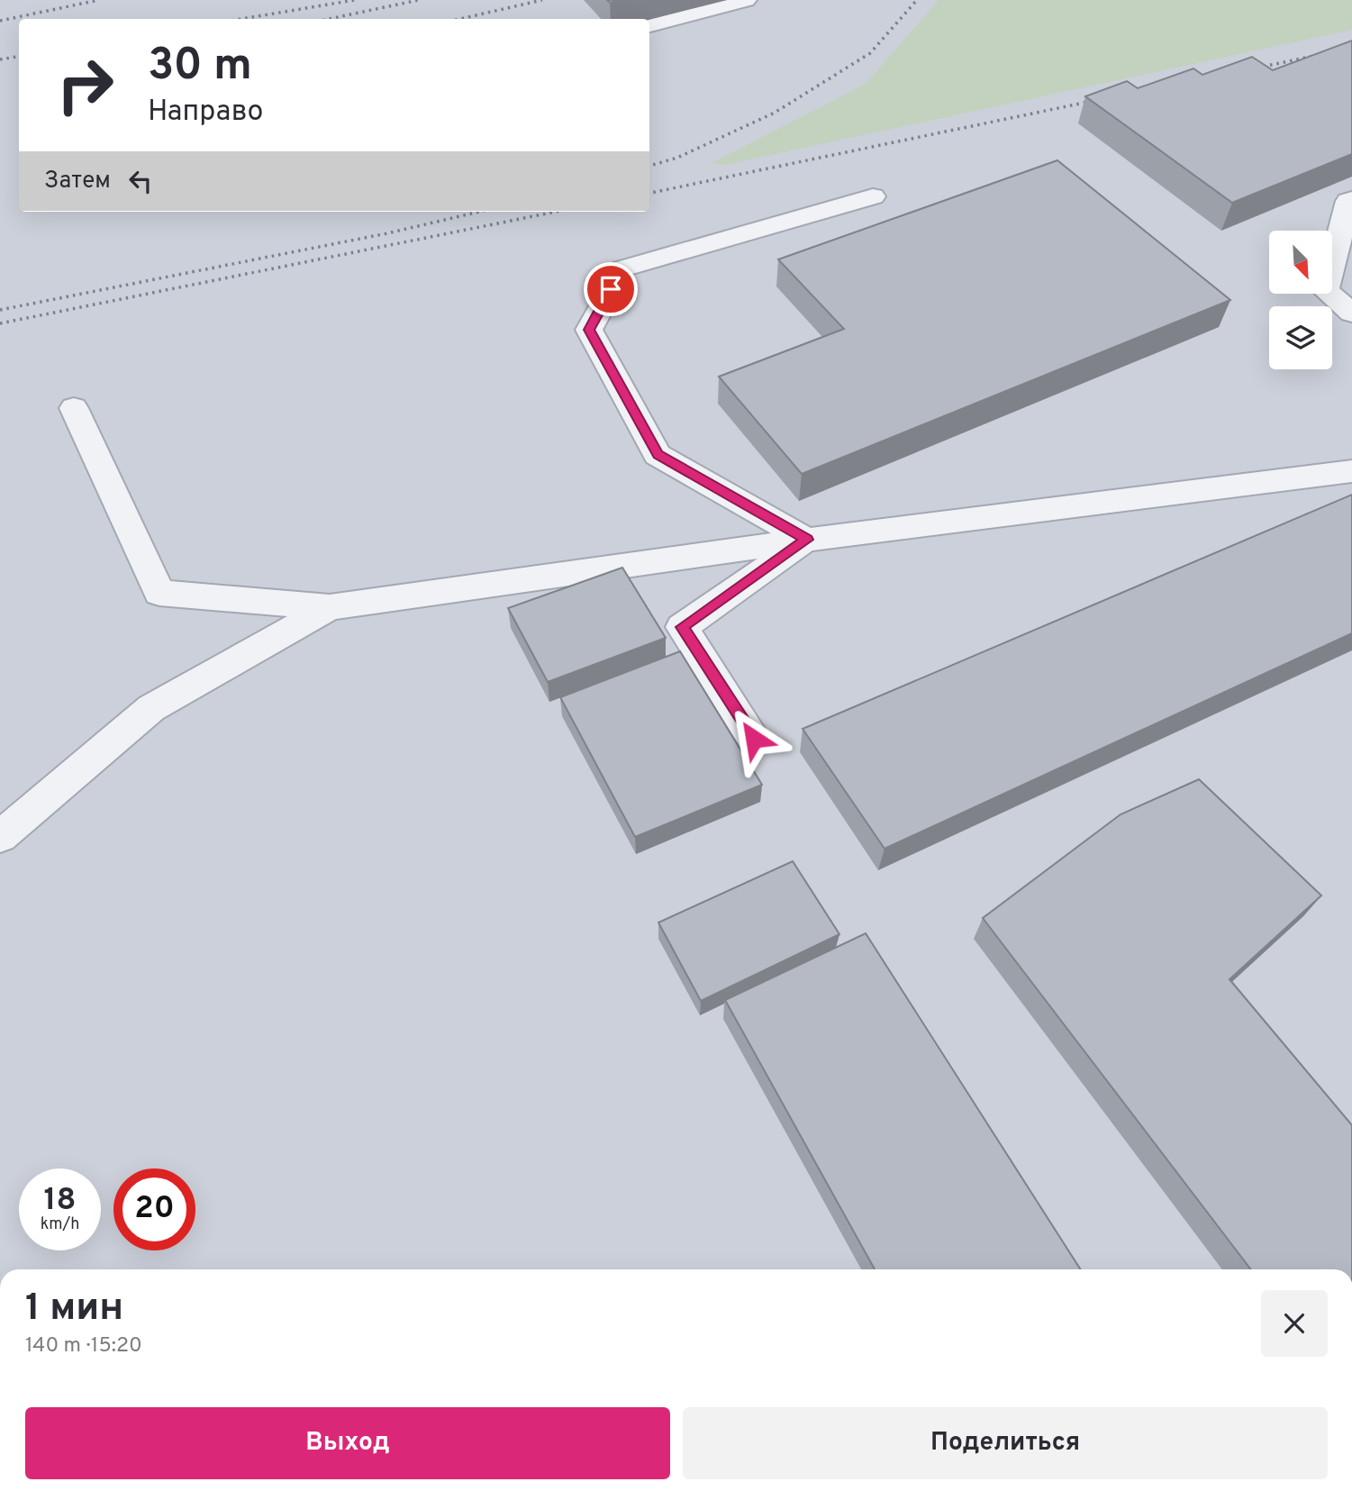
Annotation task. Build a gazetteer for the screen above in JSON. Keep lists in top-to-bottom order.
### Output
{
  "north": "bottom right",
  "page": {
    "turn": ["30 m", "Направо"],
    "then": "Затем",
    "speed": "18 km/h",
    "limit": "20",
    "heading": ["1 мин", "140 m · 15:20"],
    "buttons": ["Выход", "Поделиться"]
  }
}
